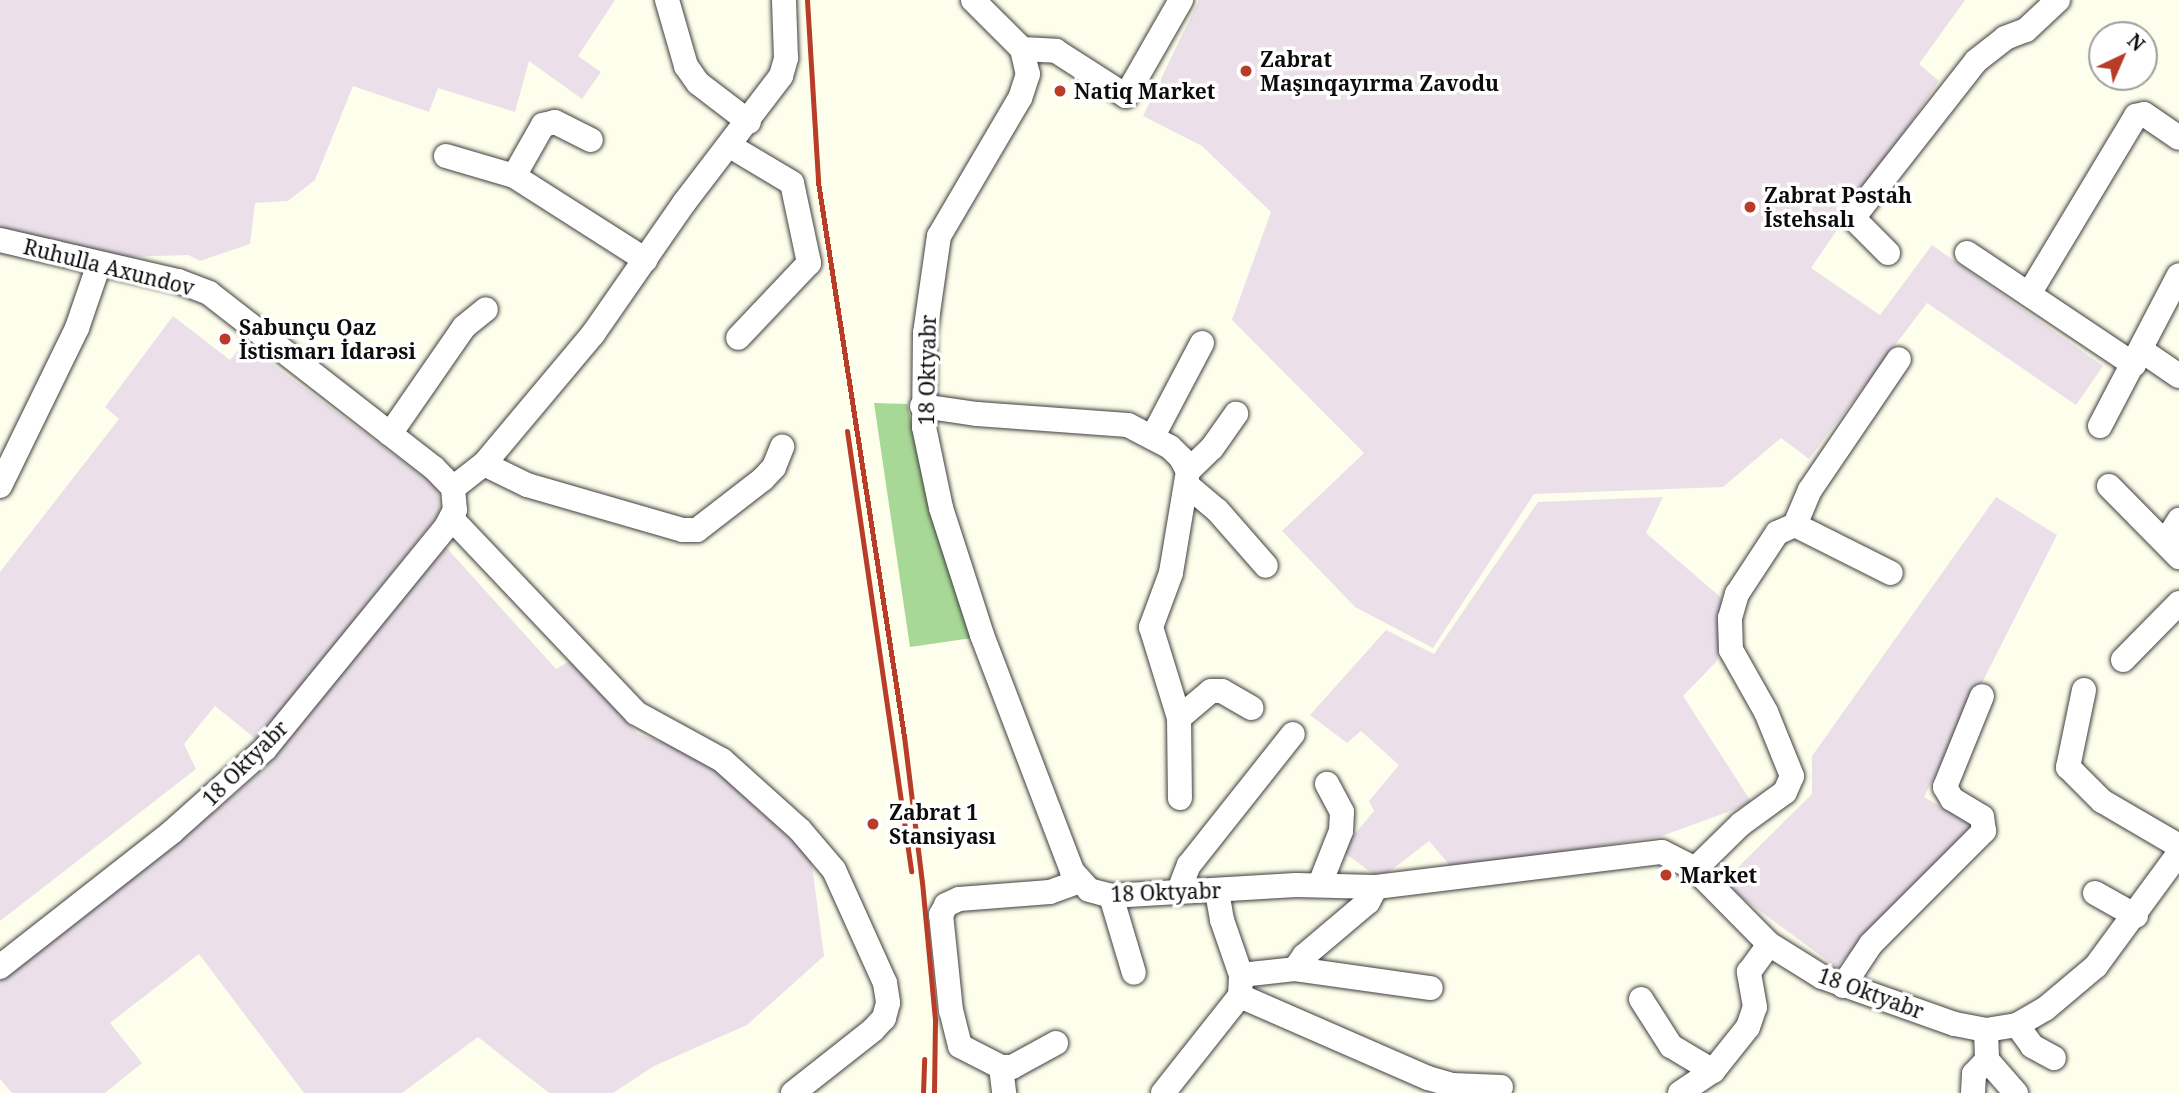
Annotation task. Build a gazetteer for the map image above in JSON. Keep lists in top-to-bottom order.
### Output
{
  "streets": {
    "street": ["Ruhulla Axundov", "18 Oktyabr"]
  },
  "places": [
    "Zabrat Maşınqayırma Zavodu",
    "Natiq Market",
    "Zabrat Pəstah İstehsalı",
    "Sabunçu Qaz İstismarı İdarəsi",
    "Zabrat 1 Stansiyası",
    "Market"
  ],
  "north": "top right"
}
